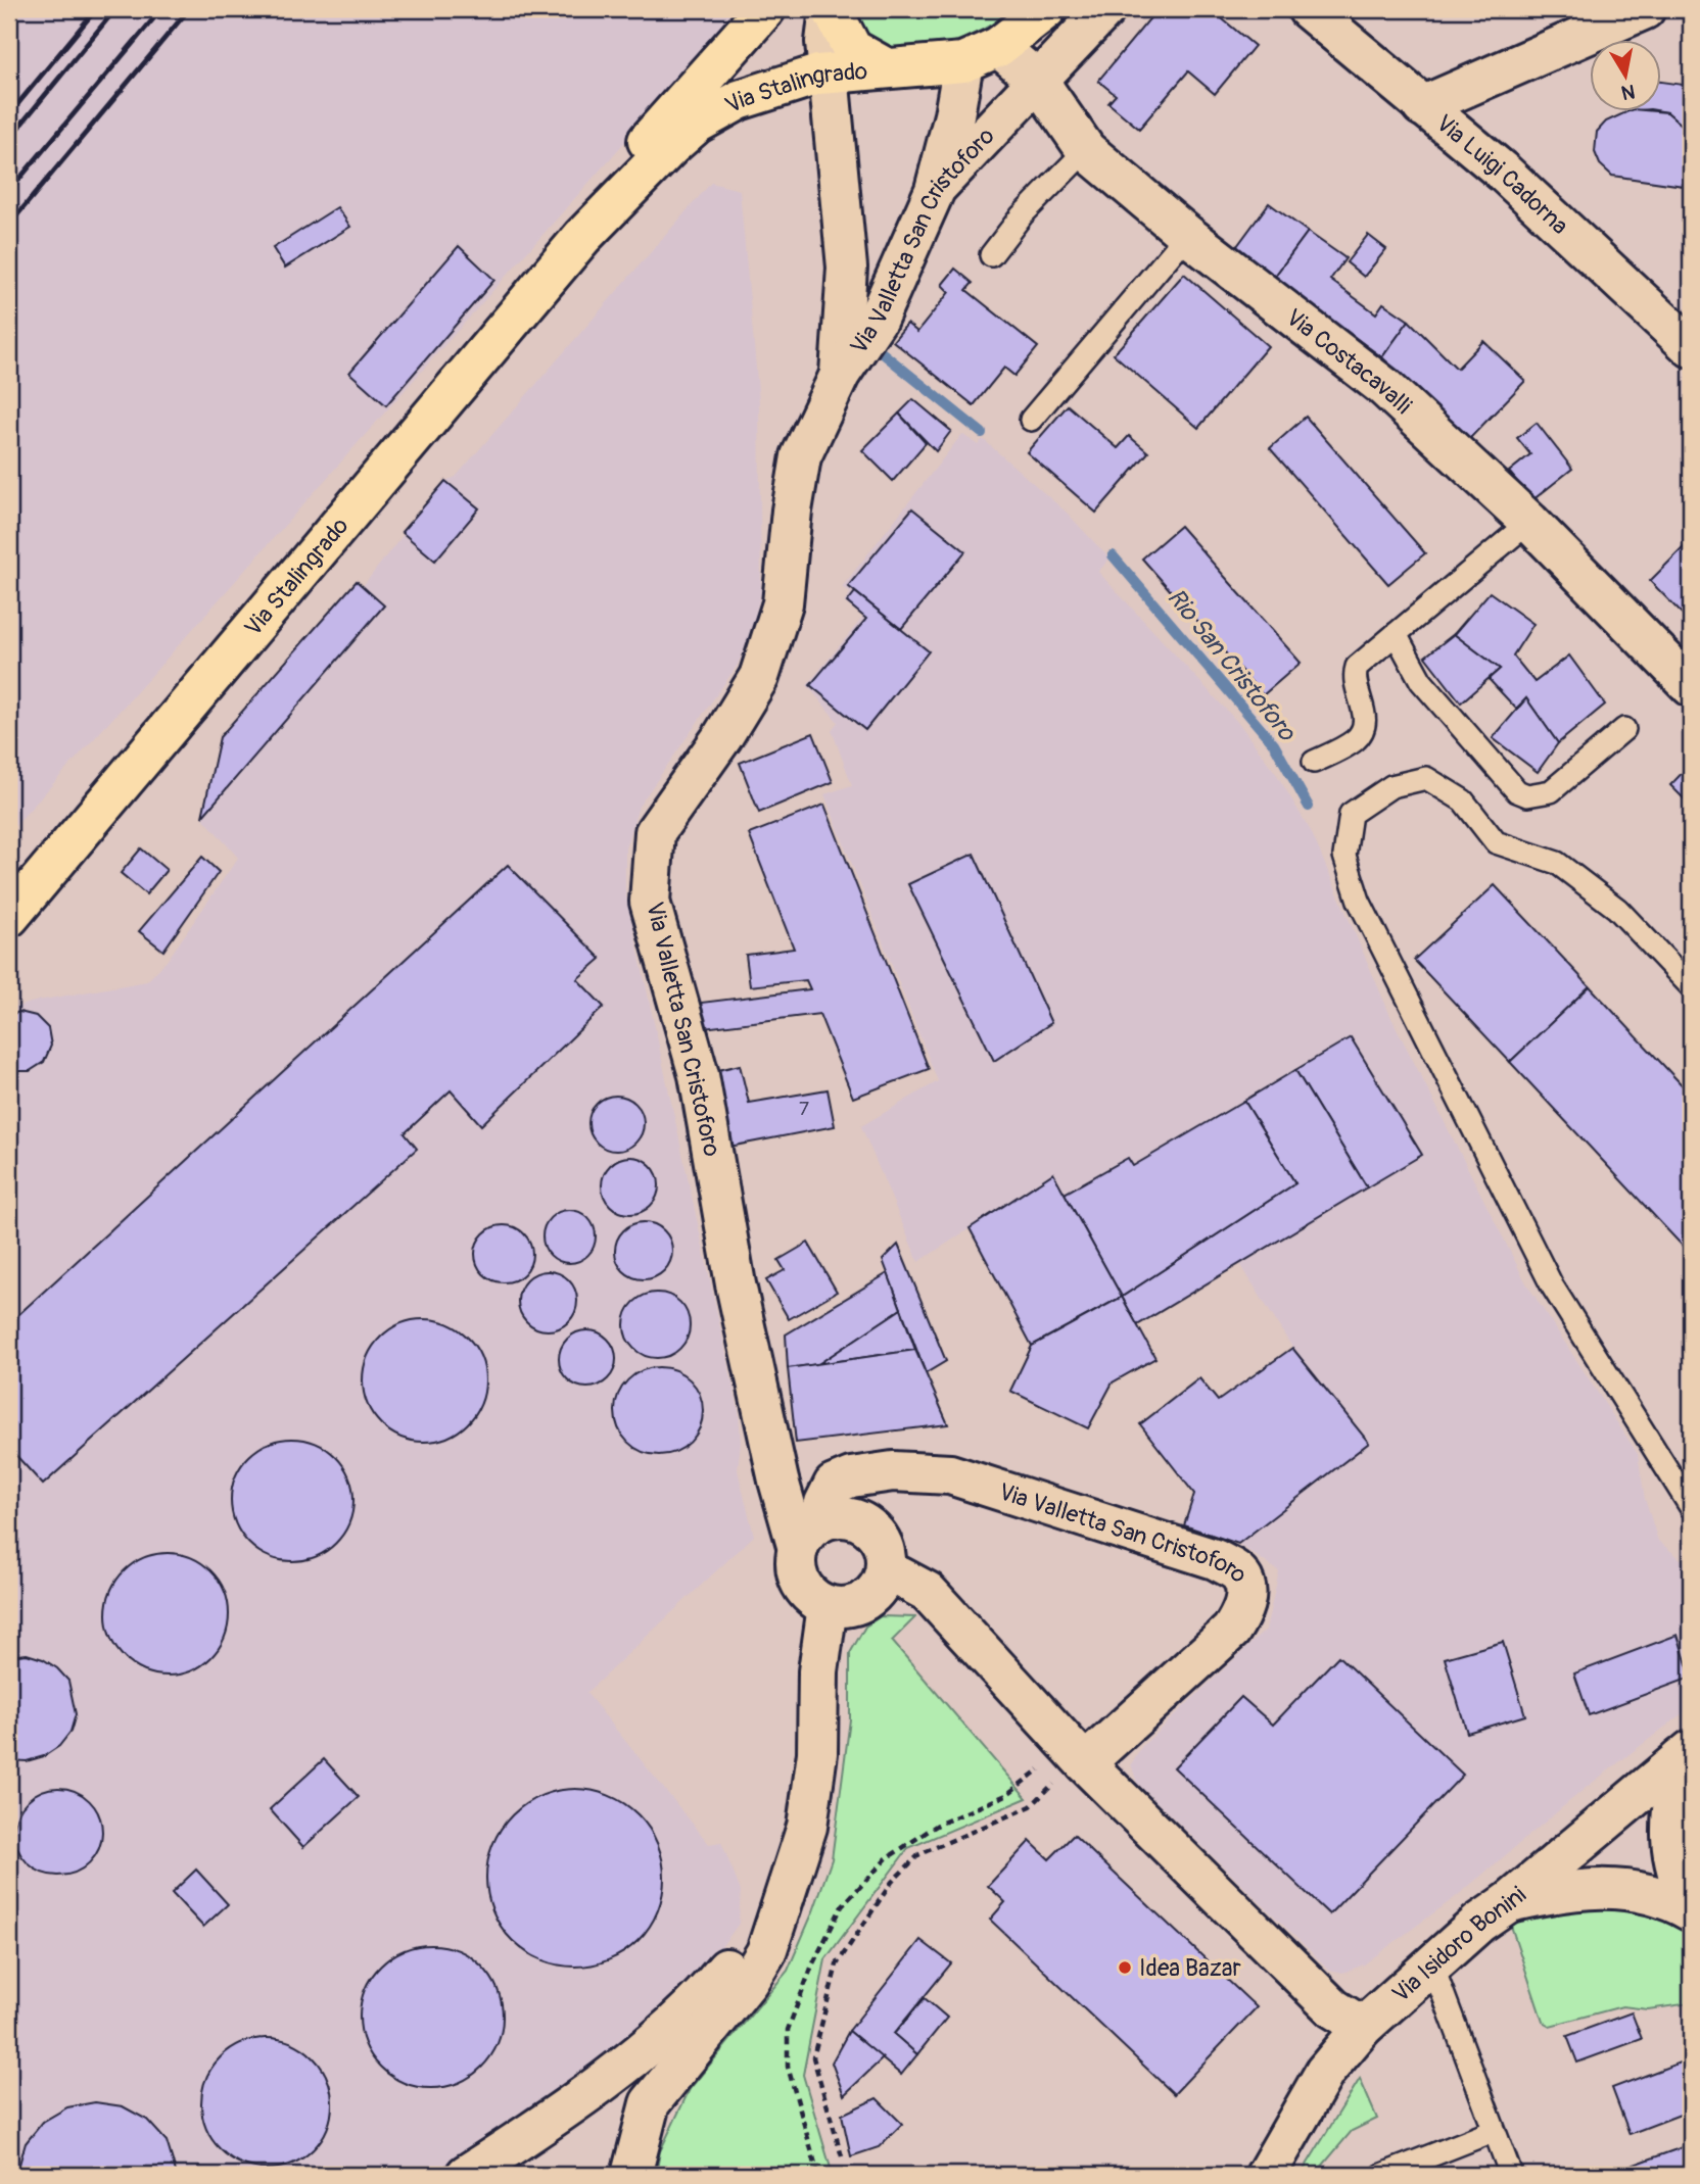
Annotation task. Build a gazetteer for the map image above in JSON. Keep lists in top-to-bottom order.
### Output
{
  "streets": {
    "main road": ["Via Stalingrado"],
    "street": [
      "Via Luigi Cadorna",
      "Via Valletta San Cristoforo",
      "Via Costacavalli",
      "Via Isidoro Bonini"
    ]
  },
  "crossings": [
    ["Via Stalingrado", "Via Valletta San Cristoforo"],
    ["Via Stalingrado", "Via Costacavalli"],
    ["Via Valletta San Cristoforo", "Via Costacavalli"]
  ],
  "water": ["Rio San Cristoforo"],
  "places": ["Idea Bazar"],
  "house_numbers": ["7"],
  "north": "bottom"
}
